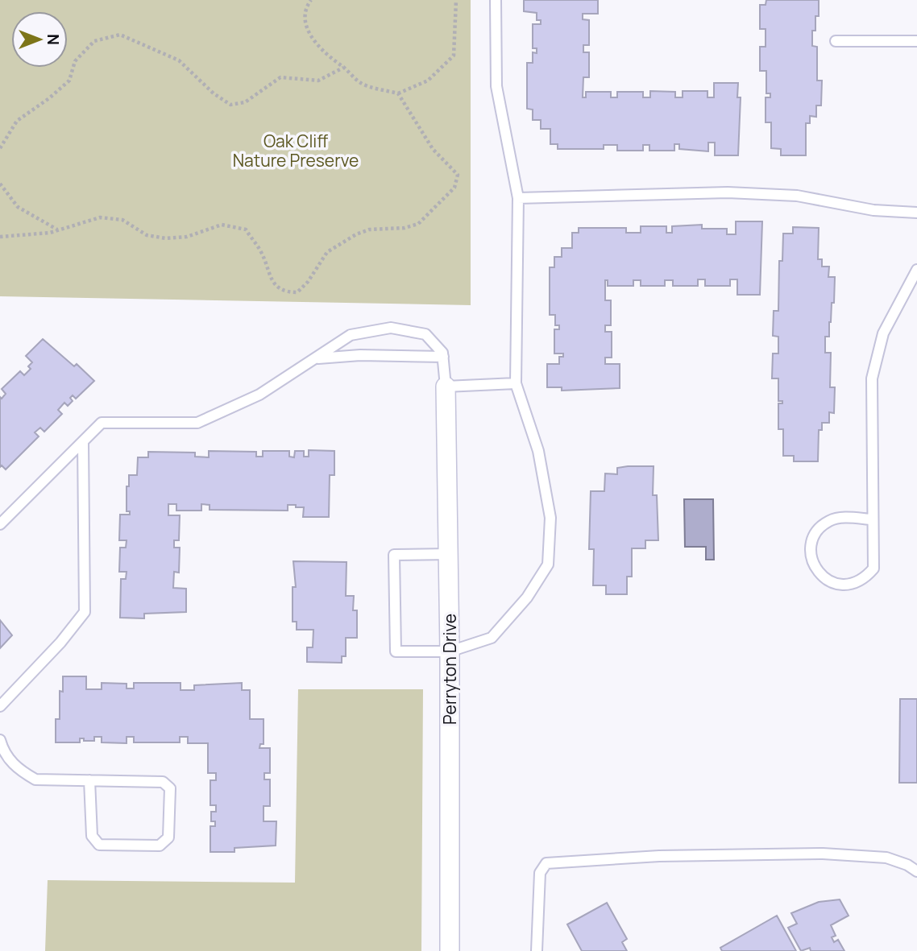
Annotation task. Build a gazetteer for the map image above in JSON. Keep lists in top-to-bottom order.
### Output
{
  "streets": {
    "street": ["Perryton Drive"]
  },
  "parks": ["Oak Cliff Nature Preserve"],
  "north": "right"
}
